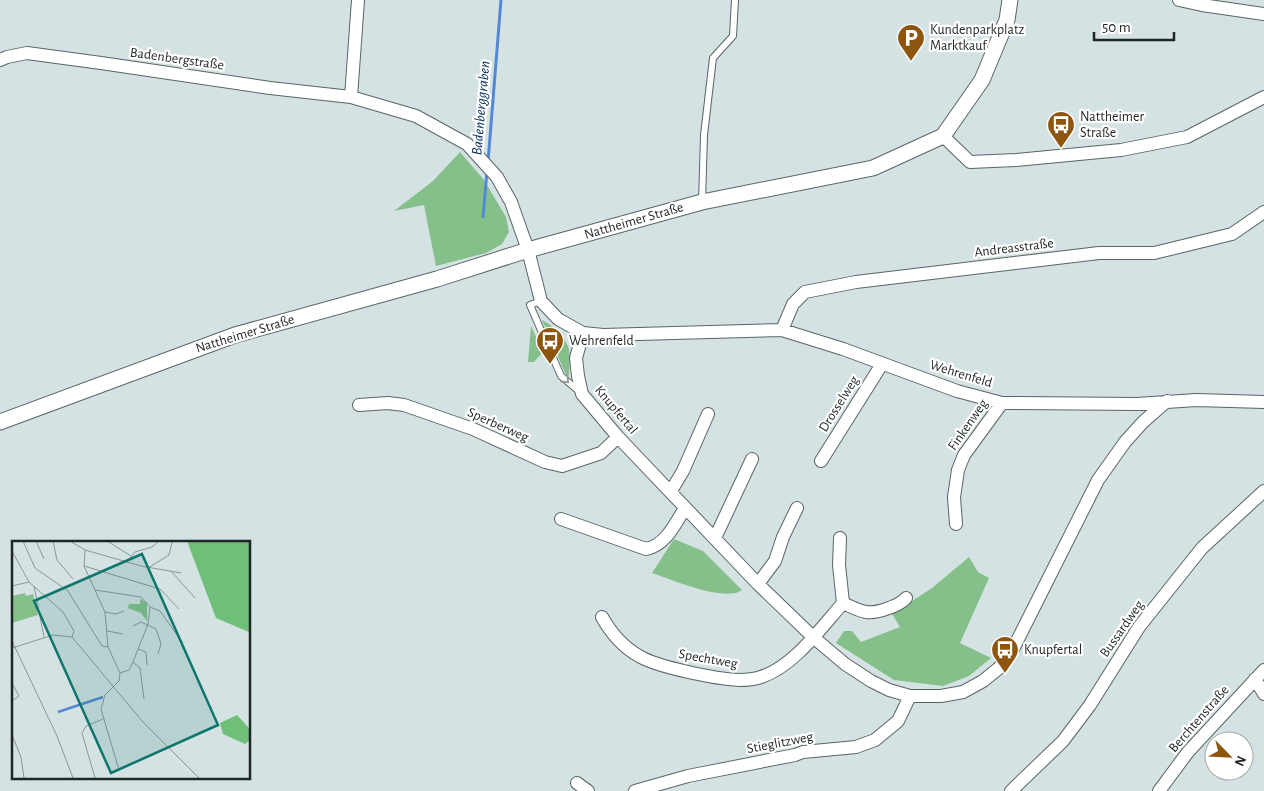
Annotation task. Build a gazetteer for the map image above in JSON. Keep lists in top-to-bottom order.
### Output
{
  "streets": {
    "street": [
      "Badenbergstraße",
      "Nattheimer Straße",
      "Andreasstraße",
      "Wehrenfeld",
      "Drosselweg",
      "Knupfertal",
      "Sperberweg",
      "Finkenweg",
      "Bussardweg",
      "Spechtweg",
      "Berchtenstraße",
      "Stieglitzweg"
    ]
  },
  "crossings": [
    ["Badenbergstraße", "Nattheimer Straße"],
    ["Badenbergstraße", "Wehrenfeld"],
    ["Nattheimer Straße", "Wehrenfeld"],
    ["Andreasstraße", "Wehrenfeld"],
    ["Wehrenfeld", "Drosselweg"],
    ["Wehrenfeld", "Knupfertal"],
    ["Wehrenfeld", "Finkenweg"],
    ["Knupfertal", "Sperberweg"],
    ["Knupfertal", "Spechtweg"],
    ["Knupfertal", "Stieglitzweg"]
  ],
  "water": ["Badenberggraben"],
  "places": {
    "parking": ["Kundenparkplatz Marktkauf"],
    "bus stop": ["Nattheimer Straße", "Wehrenfeld", "Knupfertal"]
  },
  "scale_bar": "50 m",
  "north": "bottom right"
}
